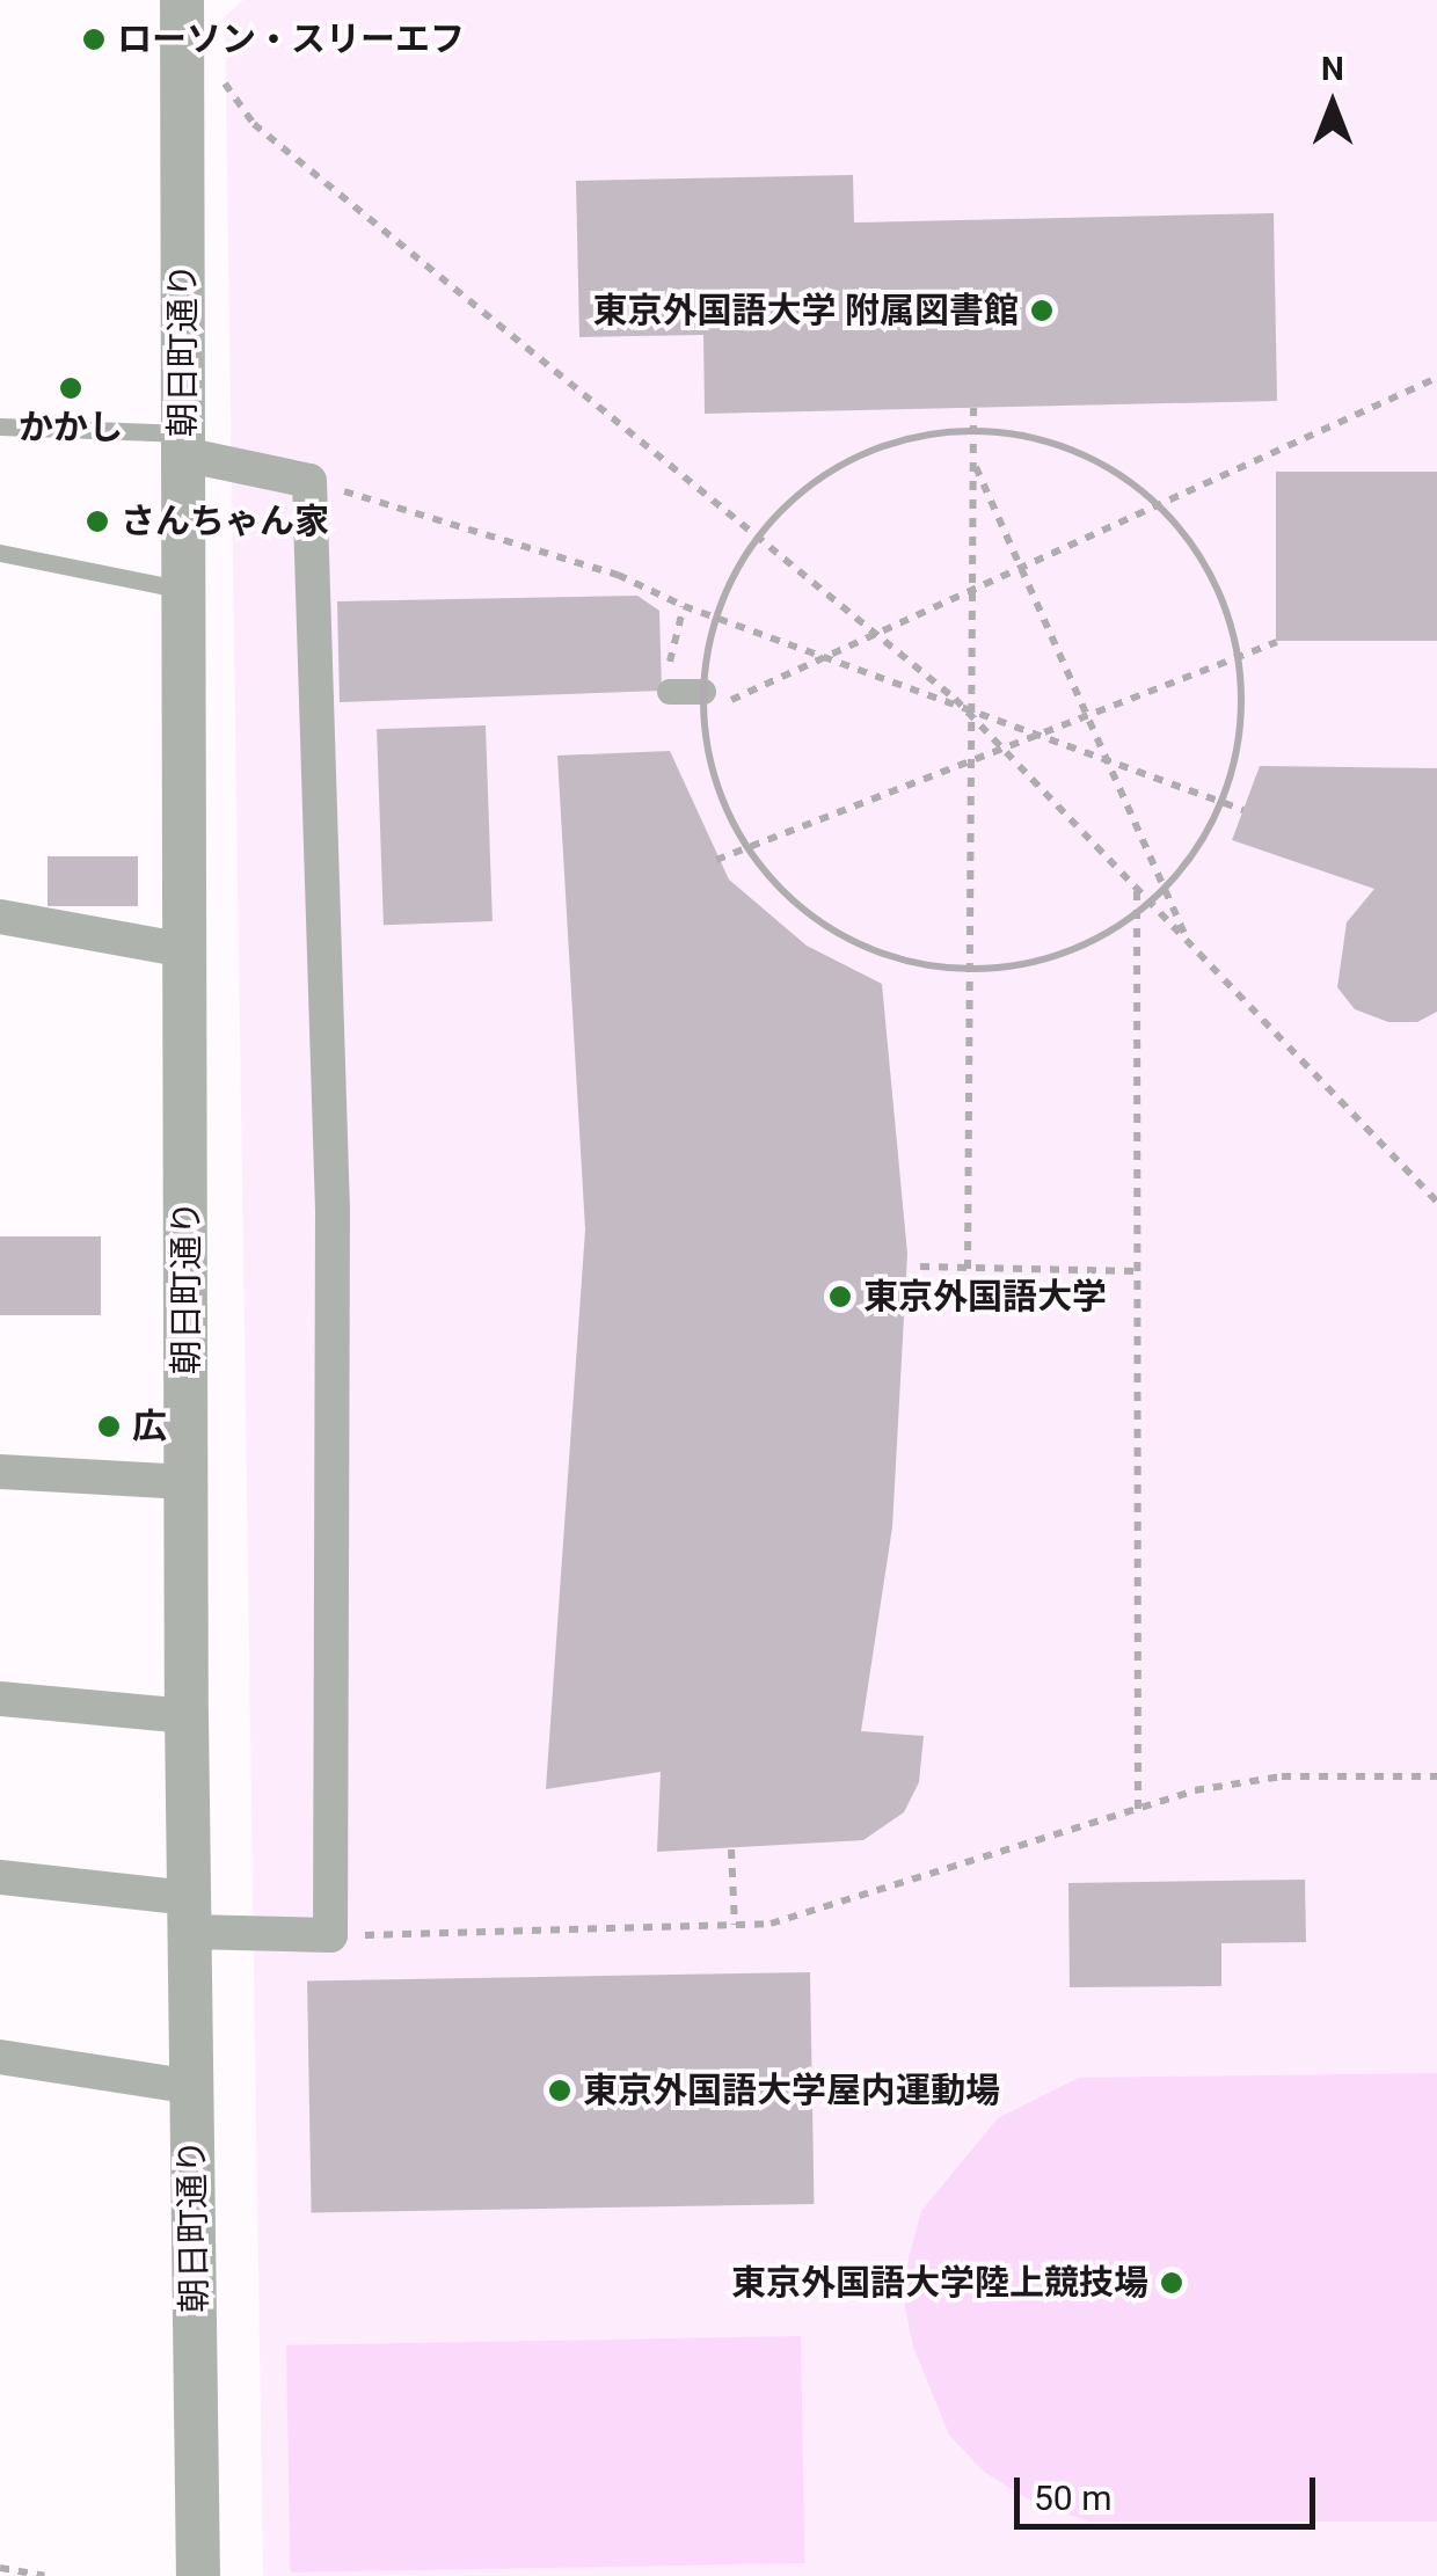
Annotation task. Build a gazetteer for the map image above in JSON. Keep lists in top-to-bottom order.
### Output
{
  "streets": {
    "street": ["朝日町通り"]
  },
  "places": [
    "ローソン・スリーエフ",
    "東京外国語大学 附属図書館",
    "かかし",
    "さんちゃん家",
    "東京外国語大学",
    "広",
    "東京外国語大学屋内運動場",
    "東京外国語大学陸上競技場"
  ],
  "scale_bar": "50 m",
  "north": "top"
}
